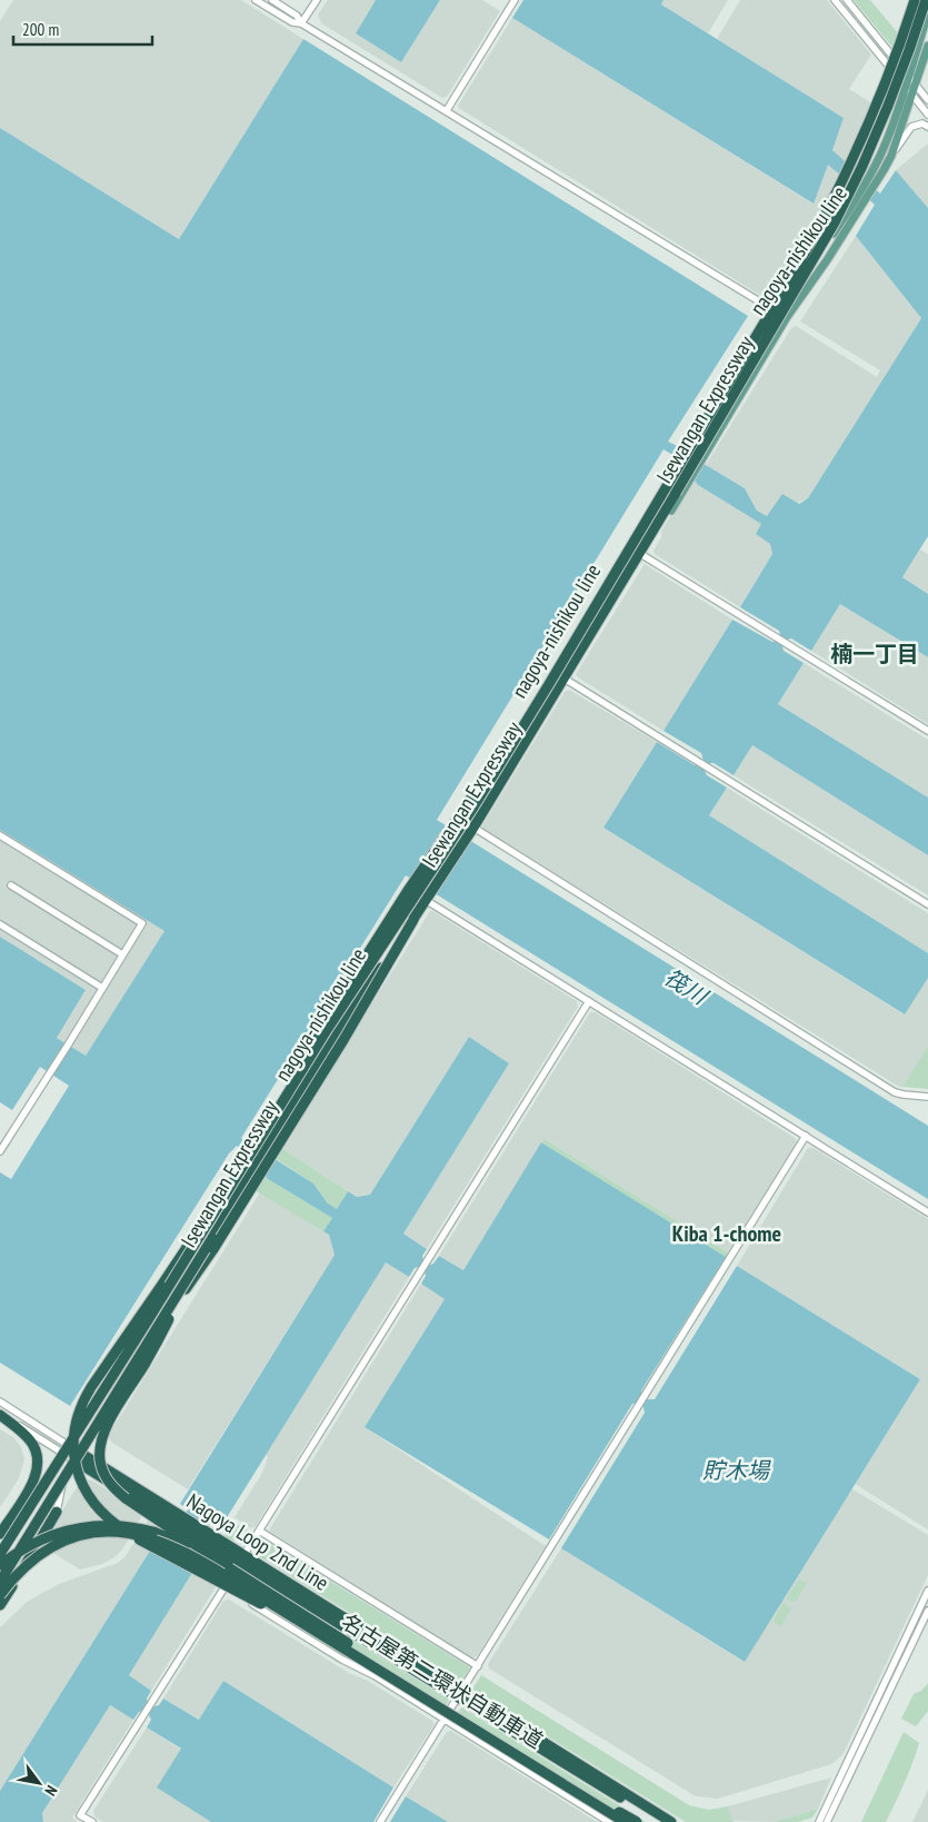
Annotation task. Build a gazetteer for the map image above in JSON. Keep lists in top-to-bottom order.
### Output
{
  "streets": {
    "highway": ["Isewangan Expressway", "Nagoya Loop 2nd Line", "名古屋第二環状自動車道"],
    "main road": ["nagoya-nishikou line"]
  },
  "crossings": [
    ["nagoya-nishikou line", "Isewangan Expressway"],
    ["nagoya-nishikou line", "Nagoya Loop 2nd Line"]
  ],
  "districts": ["楠一丁目", "Kiba 1-chome"],
  "water": ["筏川", "貯木場"],
  "scale_bar": "200 m",
  "north": "bottom right"
}
